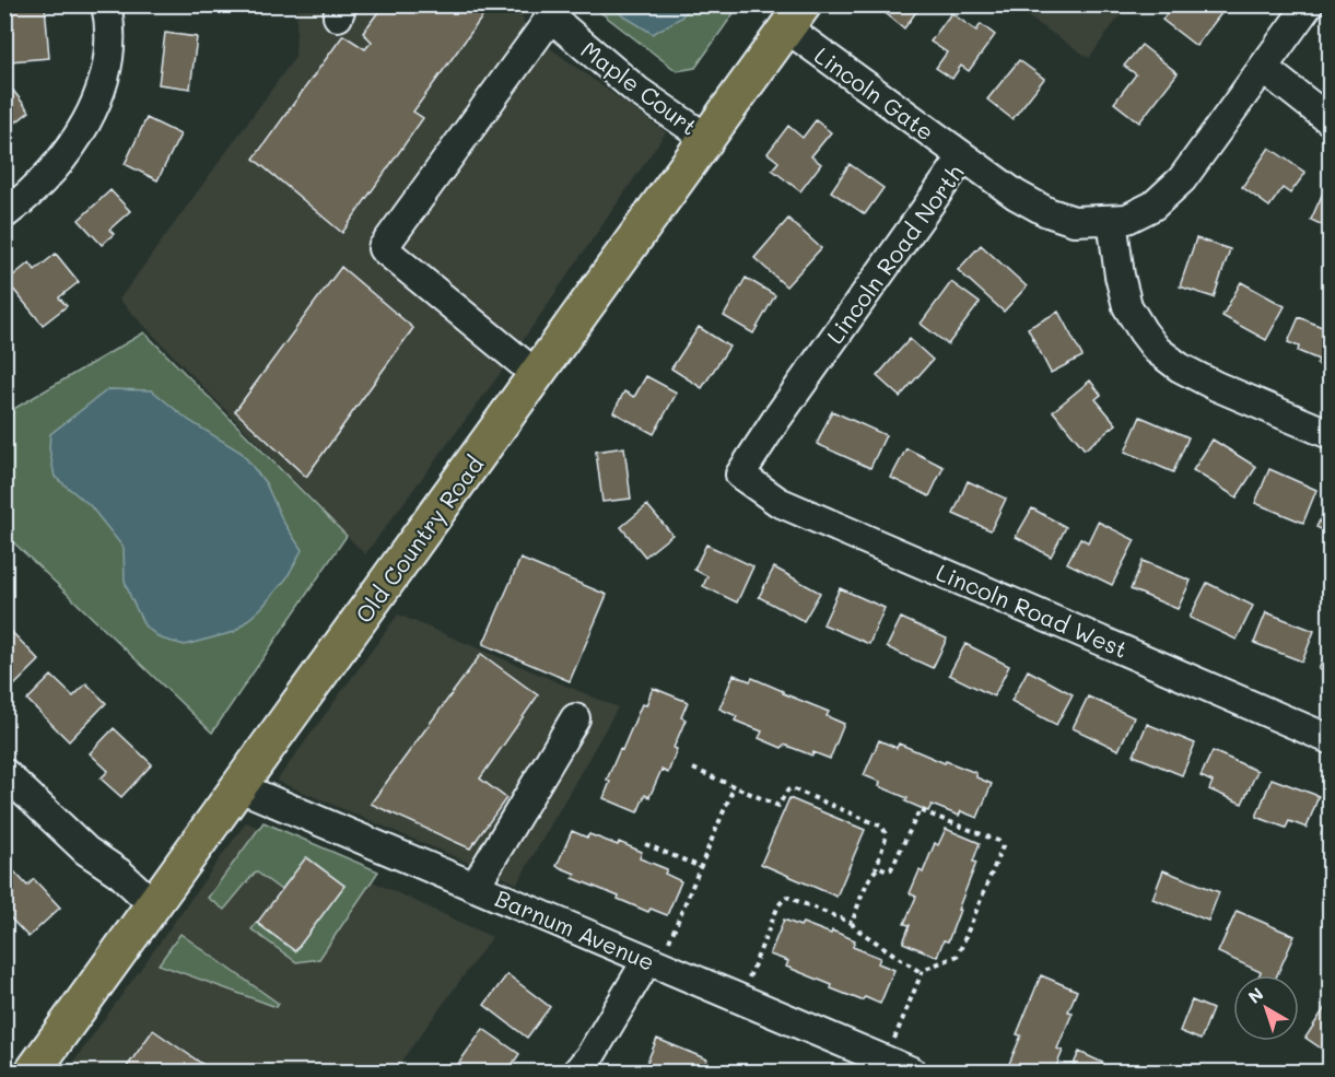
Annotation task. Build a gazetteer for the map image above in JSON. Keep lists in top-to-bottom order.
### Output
{
  "streets": {
    "main road": ["Old Country Road"],
    "street": [
      "Maple Court",
      "Lincoln Gate",
      "Lincoln Road North",
      "Lincoln Road West",
      "Barnum Avenue"
    ]
  },
  "crossings": [
    ["Maple Court", "Old Country Road"],
    ["Lincoln Gate", "Lincoln Road North"],
    ["Lincoln Gate", "Old Country Road"],
    ["Lincoln Road North", "Lincoln Road West"],
    ["Old Country Road", "Barnum Avenue"]
  ],
  "north": "top left"
}
